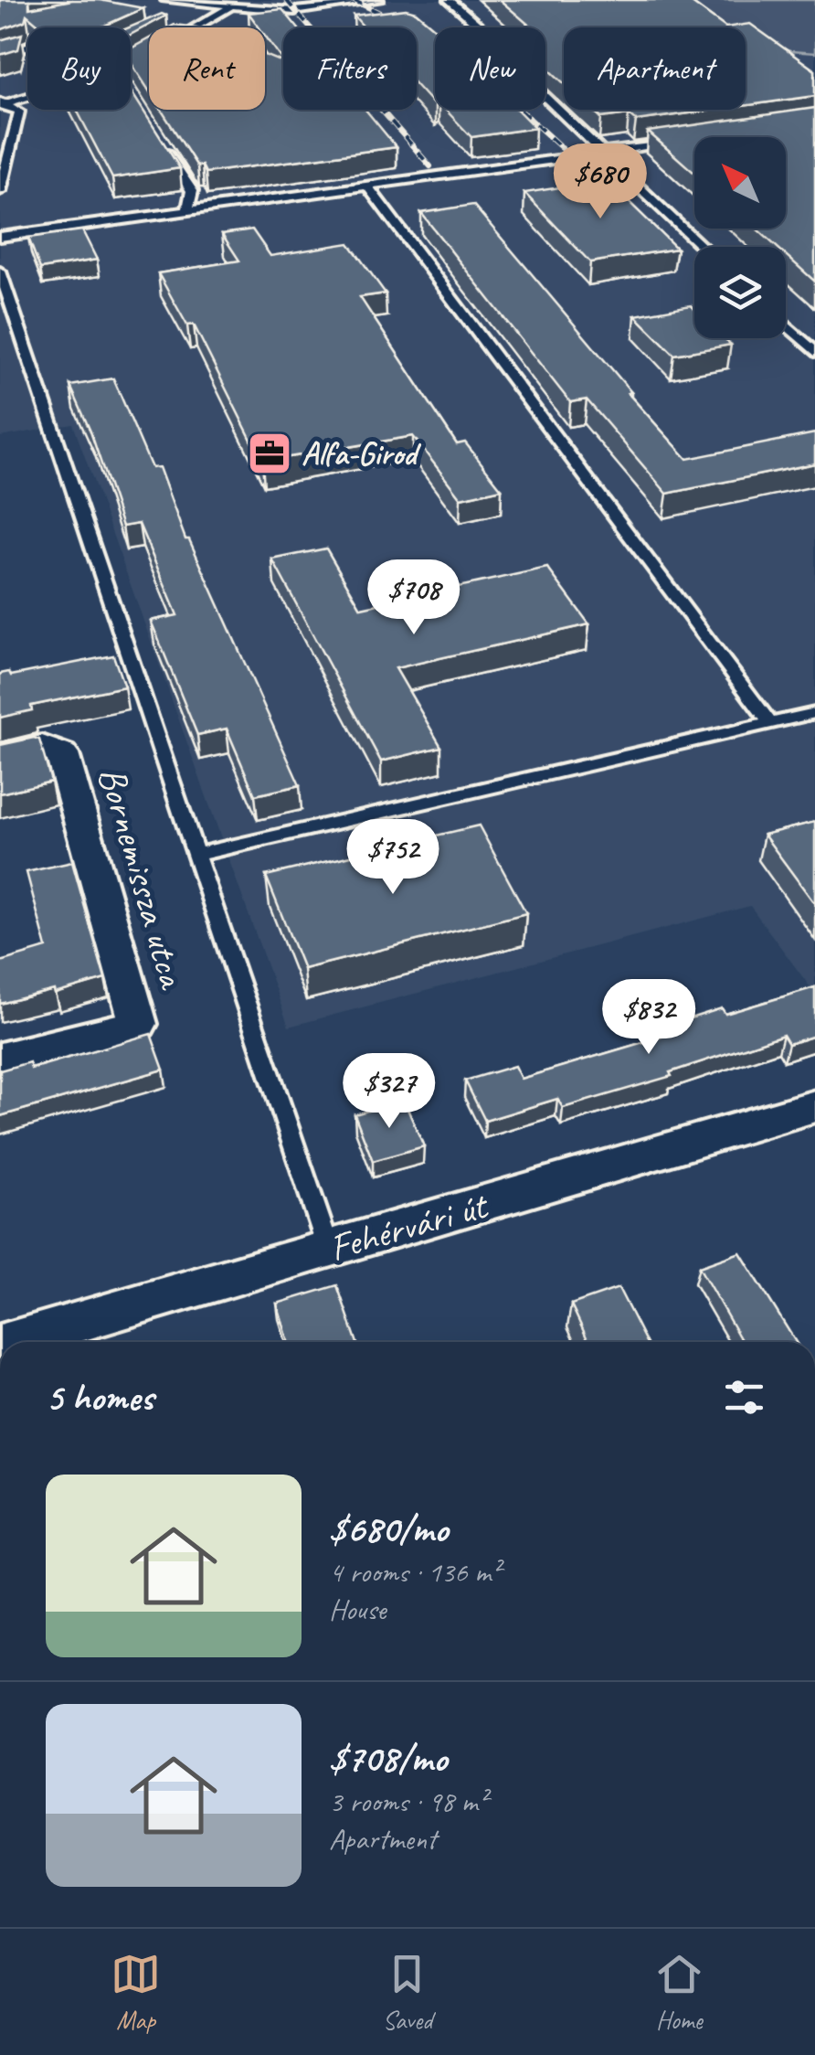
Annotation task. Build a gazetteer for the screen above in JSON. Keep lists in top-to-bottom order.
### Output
{
  "streets": {
    "street": ["Bornemissza utca", "Fehérvári út"]
  },
  "places": {
    "office": ["Alfa-Girod"]
  },
  "north": "top left",
  "page": {
    "chip": [
      "Buy",
      "Rent",
      "Filters",
      "New",
      "Apartment"
    ],
    "price": [
      "$680",
      "$708",
      "$752",
      "$832",
      "$327"
    ],
    "heading": "5 homes",
    "list": [
      {
        "name": "$680/mo",
        "note": "4 rooms · 136 m² · House"
      },
      {
        "name": "$708/mo",
        "note": "3 rooms · 98 m² · Apartment"
      }
    ],
    "tabs": ["Map", "Saved", "Home"]
  }
}
